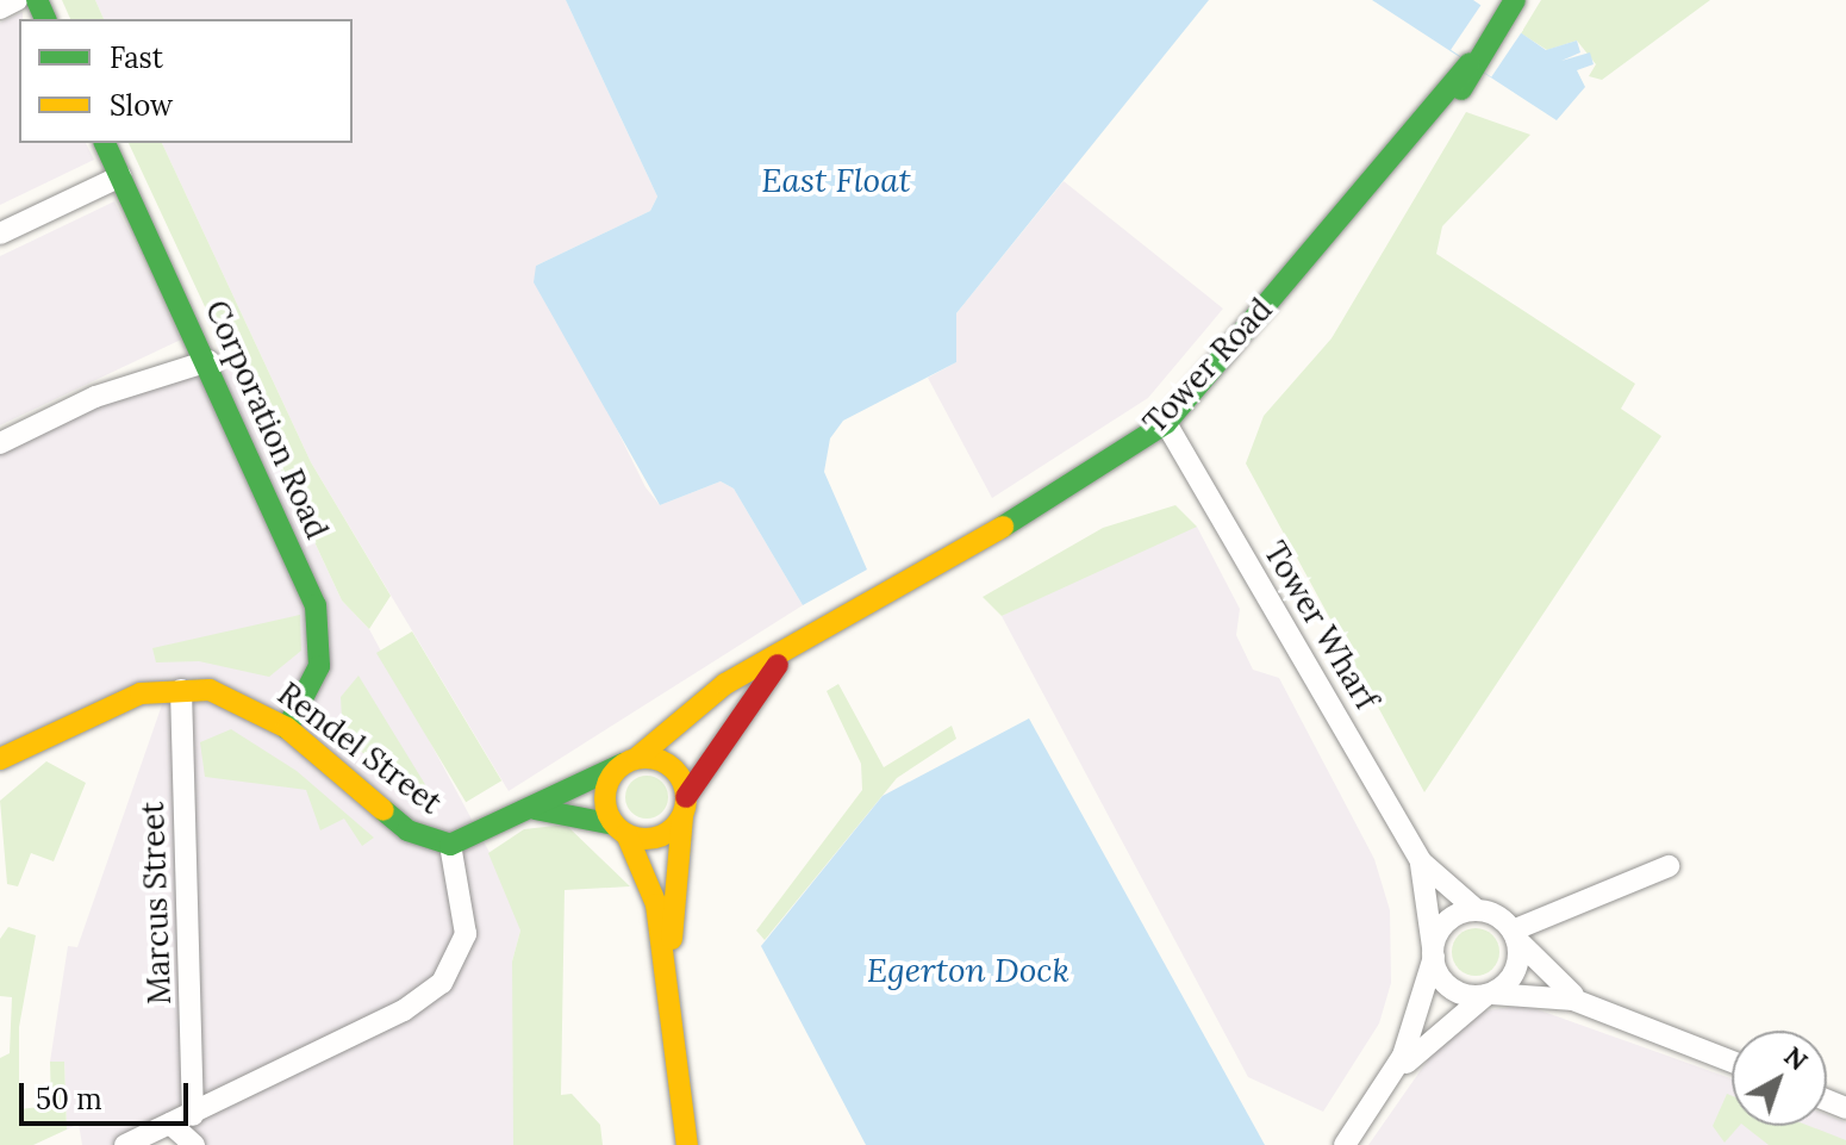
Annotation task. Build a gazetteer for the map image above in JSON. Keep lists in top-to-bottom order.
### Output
{
  "streets": {
    "main road": ["Tower Road", "Corporation Road", "Rendel Street"],
    "street": ["Tower Wharf", "Marcus Street"]
  },
  "crossings": [
    ["Tower Road", "Tower Wharf"],
    ["Tower Road", "Rendel Street"],
    ["Corporation Road", "Rendel Street"],
    ["Rendel Street", "Marcus Street"]
  ],
  "water": ["East Float", "Egerton Dock"],
  "legend": ["Fast", "Slow"],
  "scale_bar": "50 m",
  "north": "top right"
}
